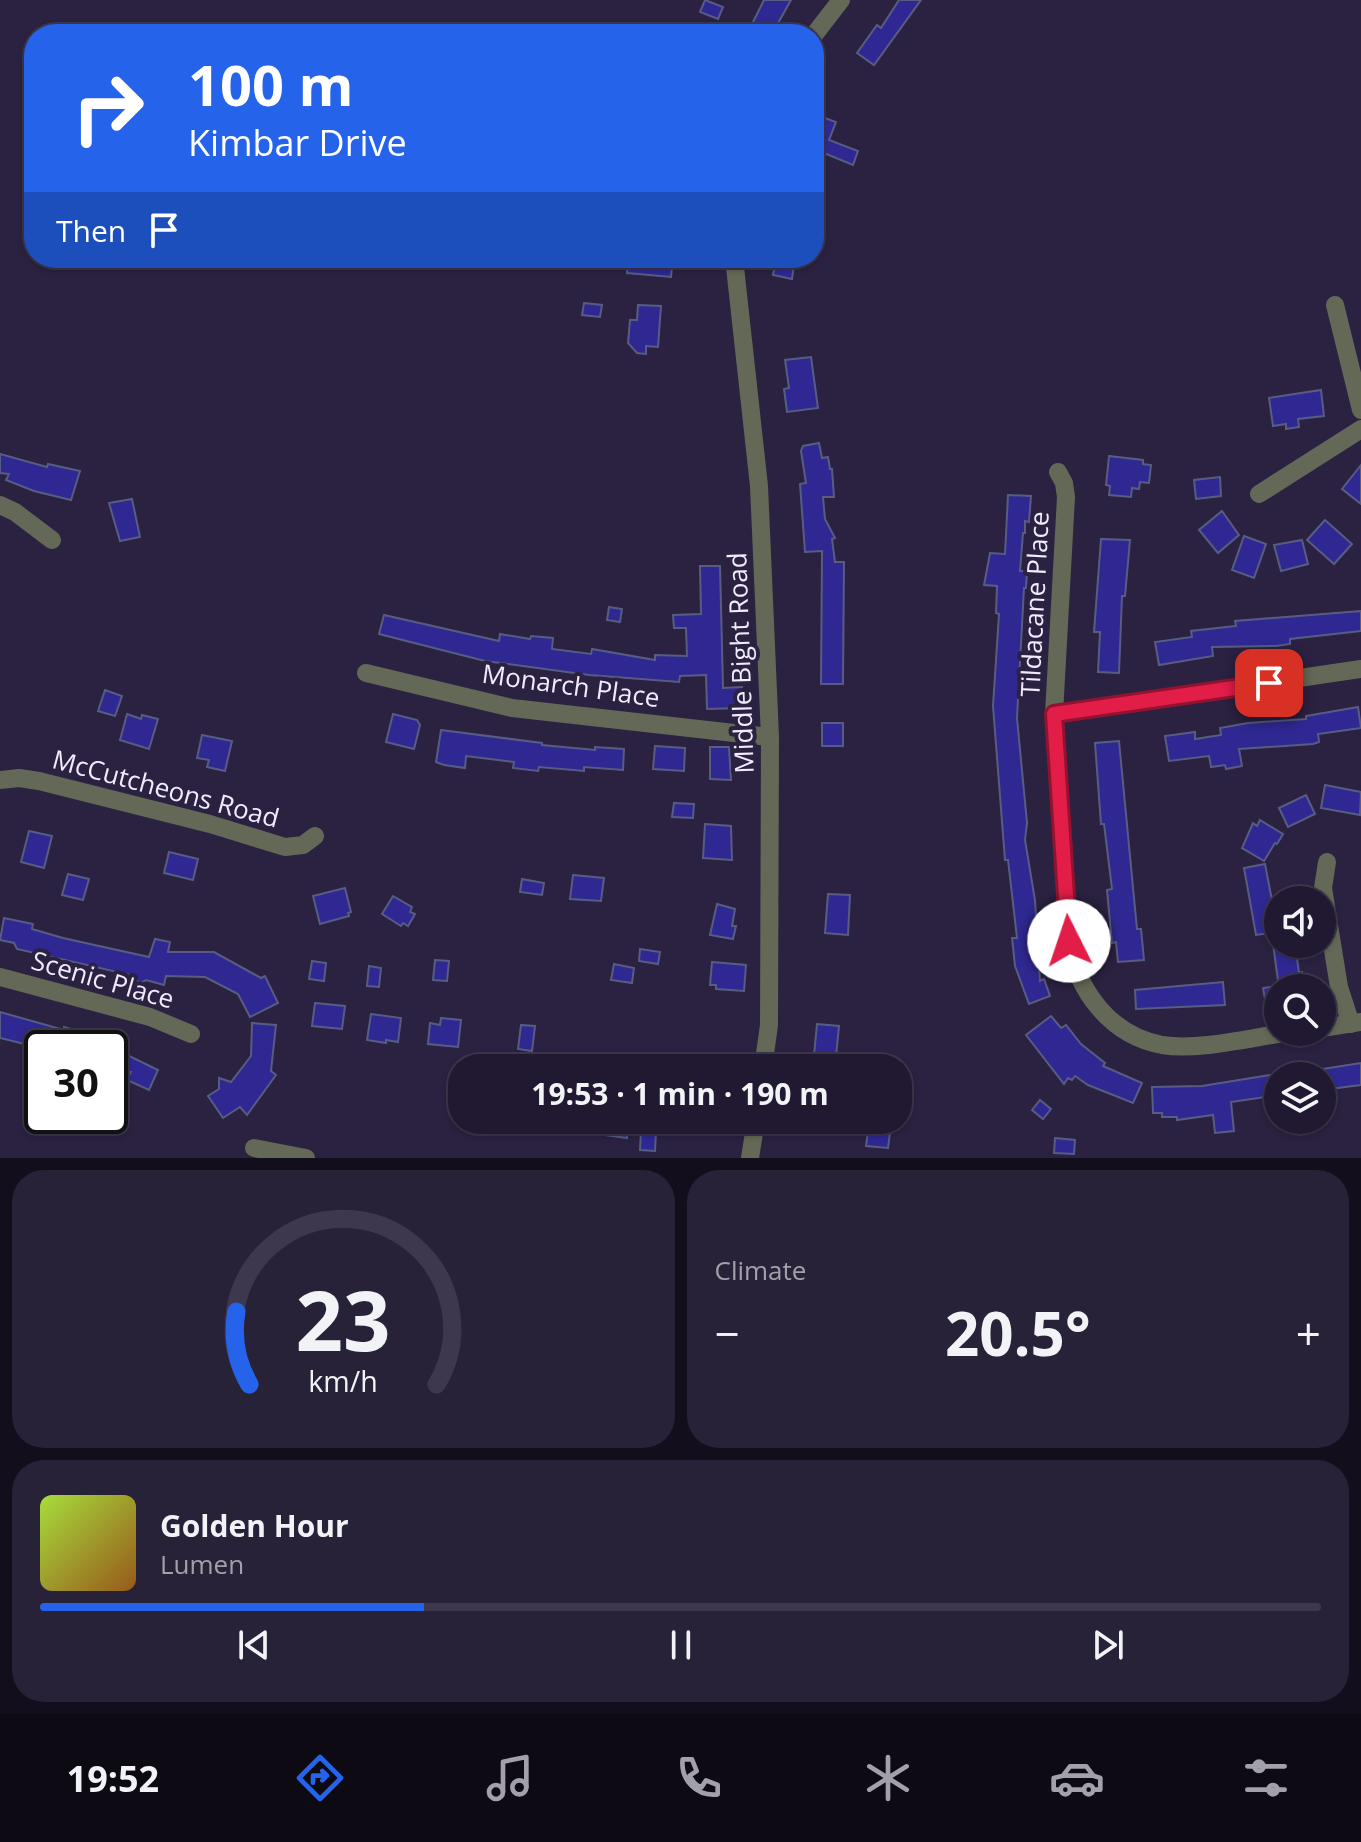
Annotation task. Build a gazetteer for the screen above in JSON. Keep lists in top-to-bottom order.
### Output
{
  "streets": {
    "street": [
      "Tildacane Place",
      "Middle Bight Road",
      "Monarch Place",
      "McCutcheons Road",
      "Scenic Place"
    ]
  },
  "crossings": [
    ["Middle Bight Road", "Monarch Place"]
  ],
  "page": {
    "turn": ["100 m", "Kimbar Drive"],
    "then": "Then",
    "limit": "30",
    "trip": "19:53 · 1 min · 190 m",
    "tile": "Climate",
    "heat": ["−", "20.5°", "+"],
    "song": ["Golden Hour", "Lumen"],
    "tabs": "19:52",
    "gauge": ["23", "km/h"]
  }
}
